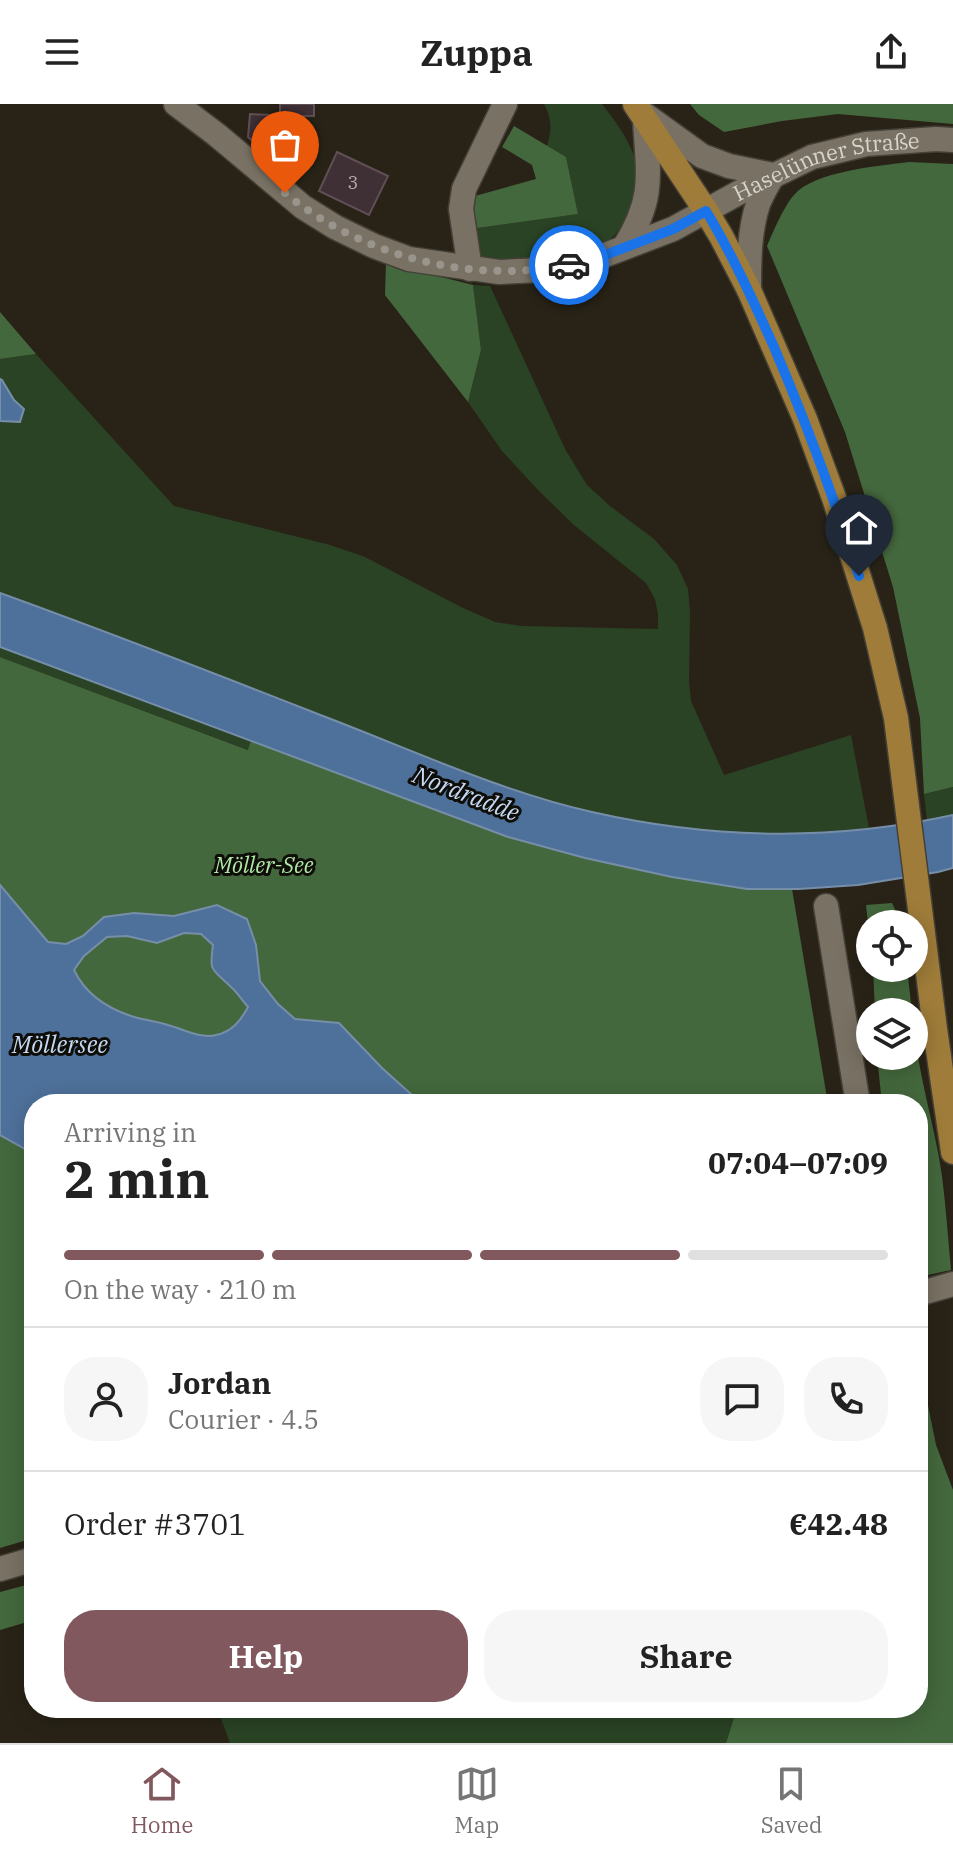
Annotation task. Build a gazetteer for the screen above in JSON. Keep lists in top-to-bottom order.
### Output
{
  "streets": {
    "street": ["Haselünner Straße"]
  },
  "water": ["Nordradde", "Möllersee"],
  "parks": ["Möller-See"],
  "house_numbers": ["3"],
  "page": {
    "header": "Zuppa",
    "heading": ["2 min", "Arriving in", "07:04–07:09"],
    "panel": [
      "Jordan",
      "Courier · 4.5",
      "Order #3701",
      "€42.48"
    ],
    "bar": "On the way · 210 m",
    "buttons": ["Help", "Share"],
    "tabs": ["Home", "Map", "Saved"]
  }
}
